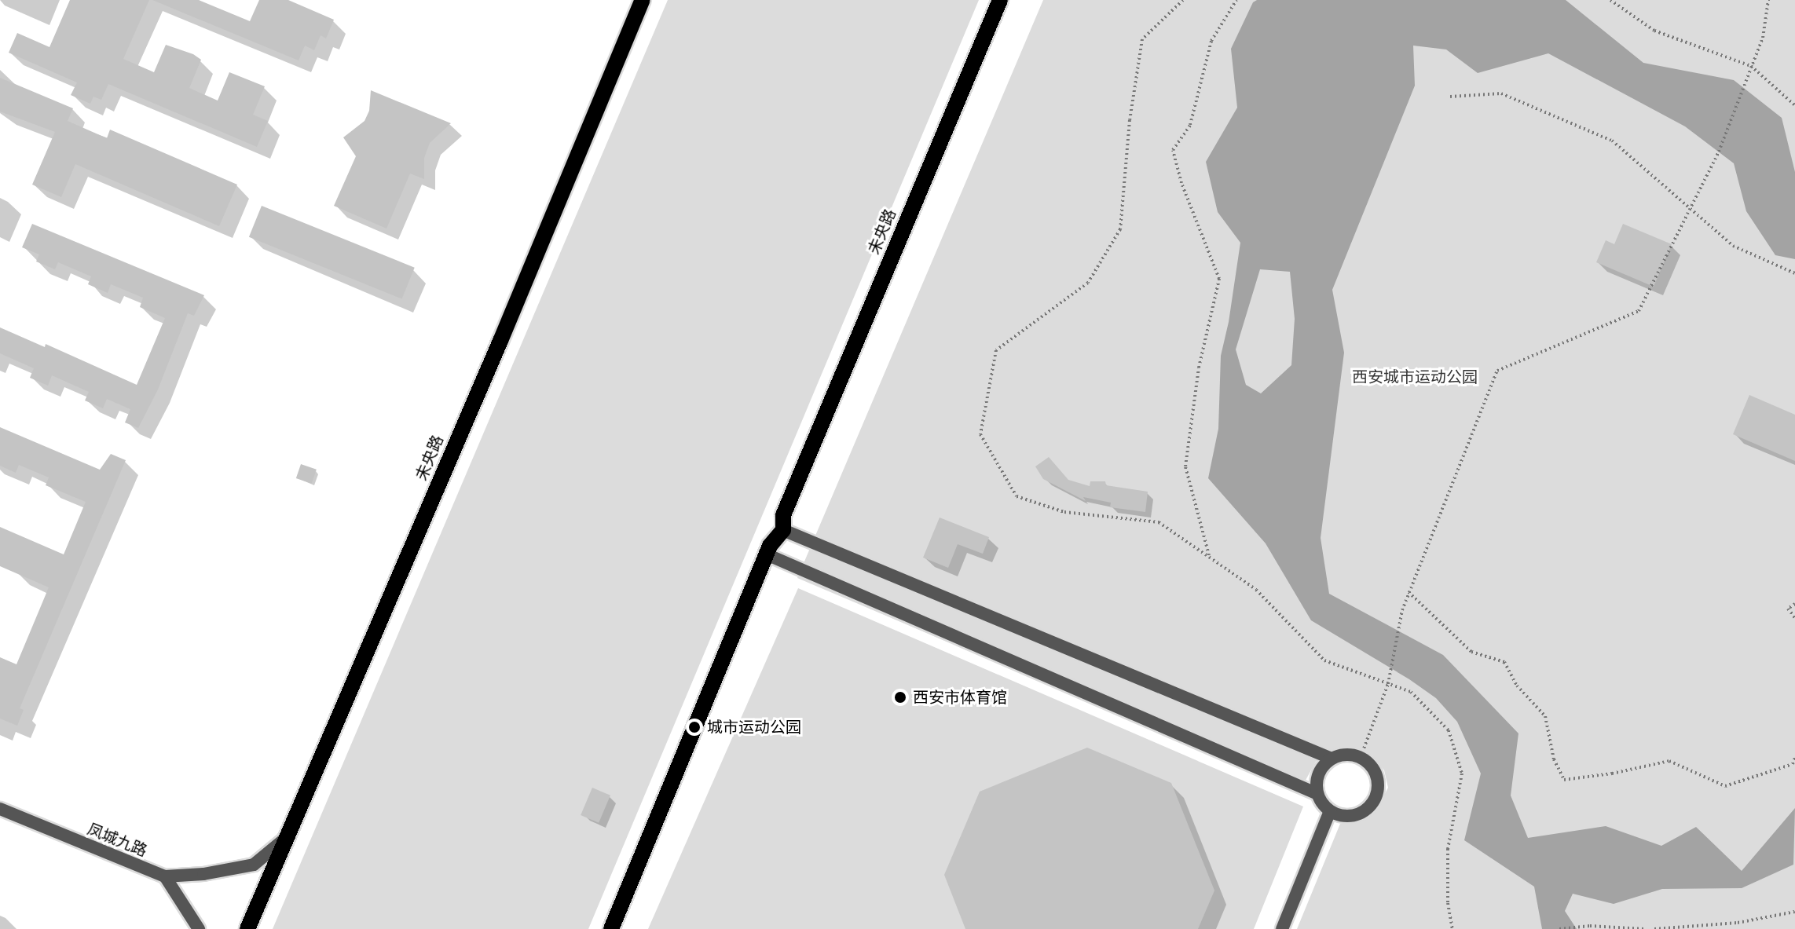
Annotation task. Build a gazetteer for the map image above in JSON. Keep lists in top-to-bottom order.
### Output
{
  "streets": {
    "main road": ["未央路"],
    "street": ["凤城九路"]
  },
  "parks": ["西安城市运动公园"],
  "places": ["西安市体育馆", "城市运动公园"]
}
